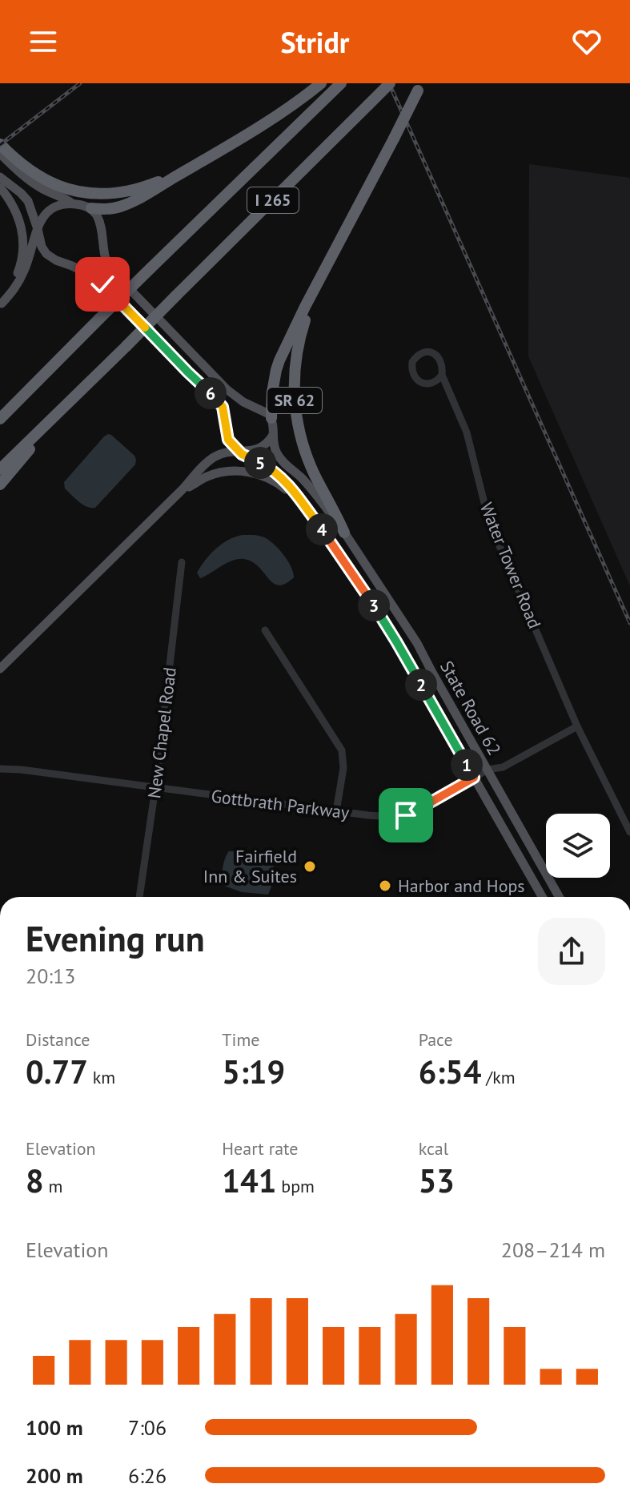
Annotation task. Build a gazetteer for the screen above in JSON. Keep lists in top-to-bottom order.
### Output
{
  "streets": {
    "highway": ["I 265", "SR 62"],
    "main road": ["State Road 62"],
    "street": ["Water Tower Road", "New Chapel Road", "Gottbrath Parkway"]
  },
  "crossings": [
    ["SR 62", "State Road 62"],
    ["Water Tower Road", "Gottbrath Parkway"],
    ["State Road 62", "Gottbrath Parkway"],
    ["New Chapel Road", "Gottbrath Parkway"]
  ],
  "places": ["Fairfield Inn & Suites", "Harbor and Hops"],
  "page": {
    "header": "Stridr",
    "pins": [
      "6",
      "5",
      "4",
      "3",
      "2",
      "1"
    ],
    "heading": ["Evening run", "20:13"],
    "stats": [
      ["Distance", "0.77 km"],
      ["Time", "5:19"],
      ["Pace", "6:54 /km"],
      ["Elevation", "8 m"],
      ["Heart rate", "141 bpm"],
      ["kcal", "53"]
    ],
    "chart": ["Elevation", "208–214 m"],
    "list": [
      {
        "name": "100 m",
        "note": "7:06"
      },
      {
        "name": "200 m",
        "note": "6:26"
      }
    ]
  }
}
